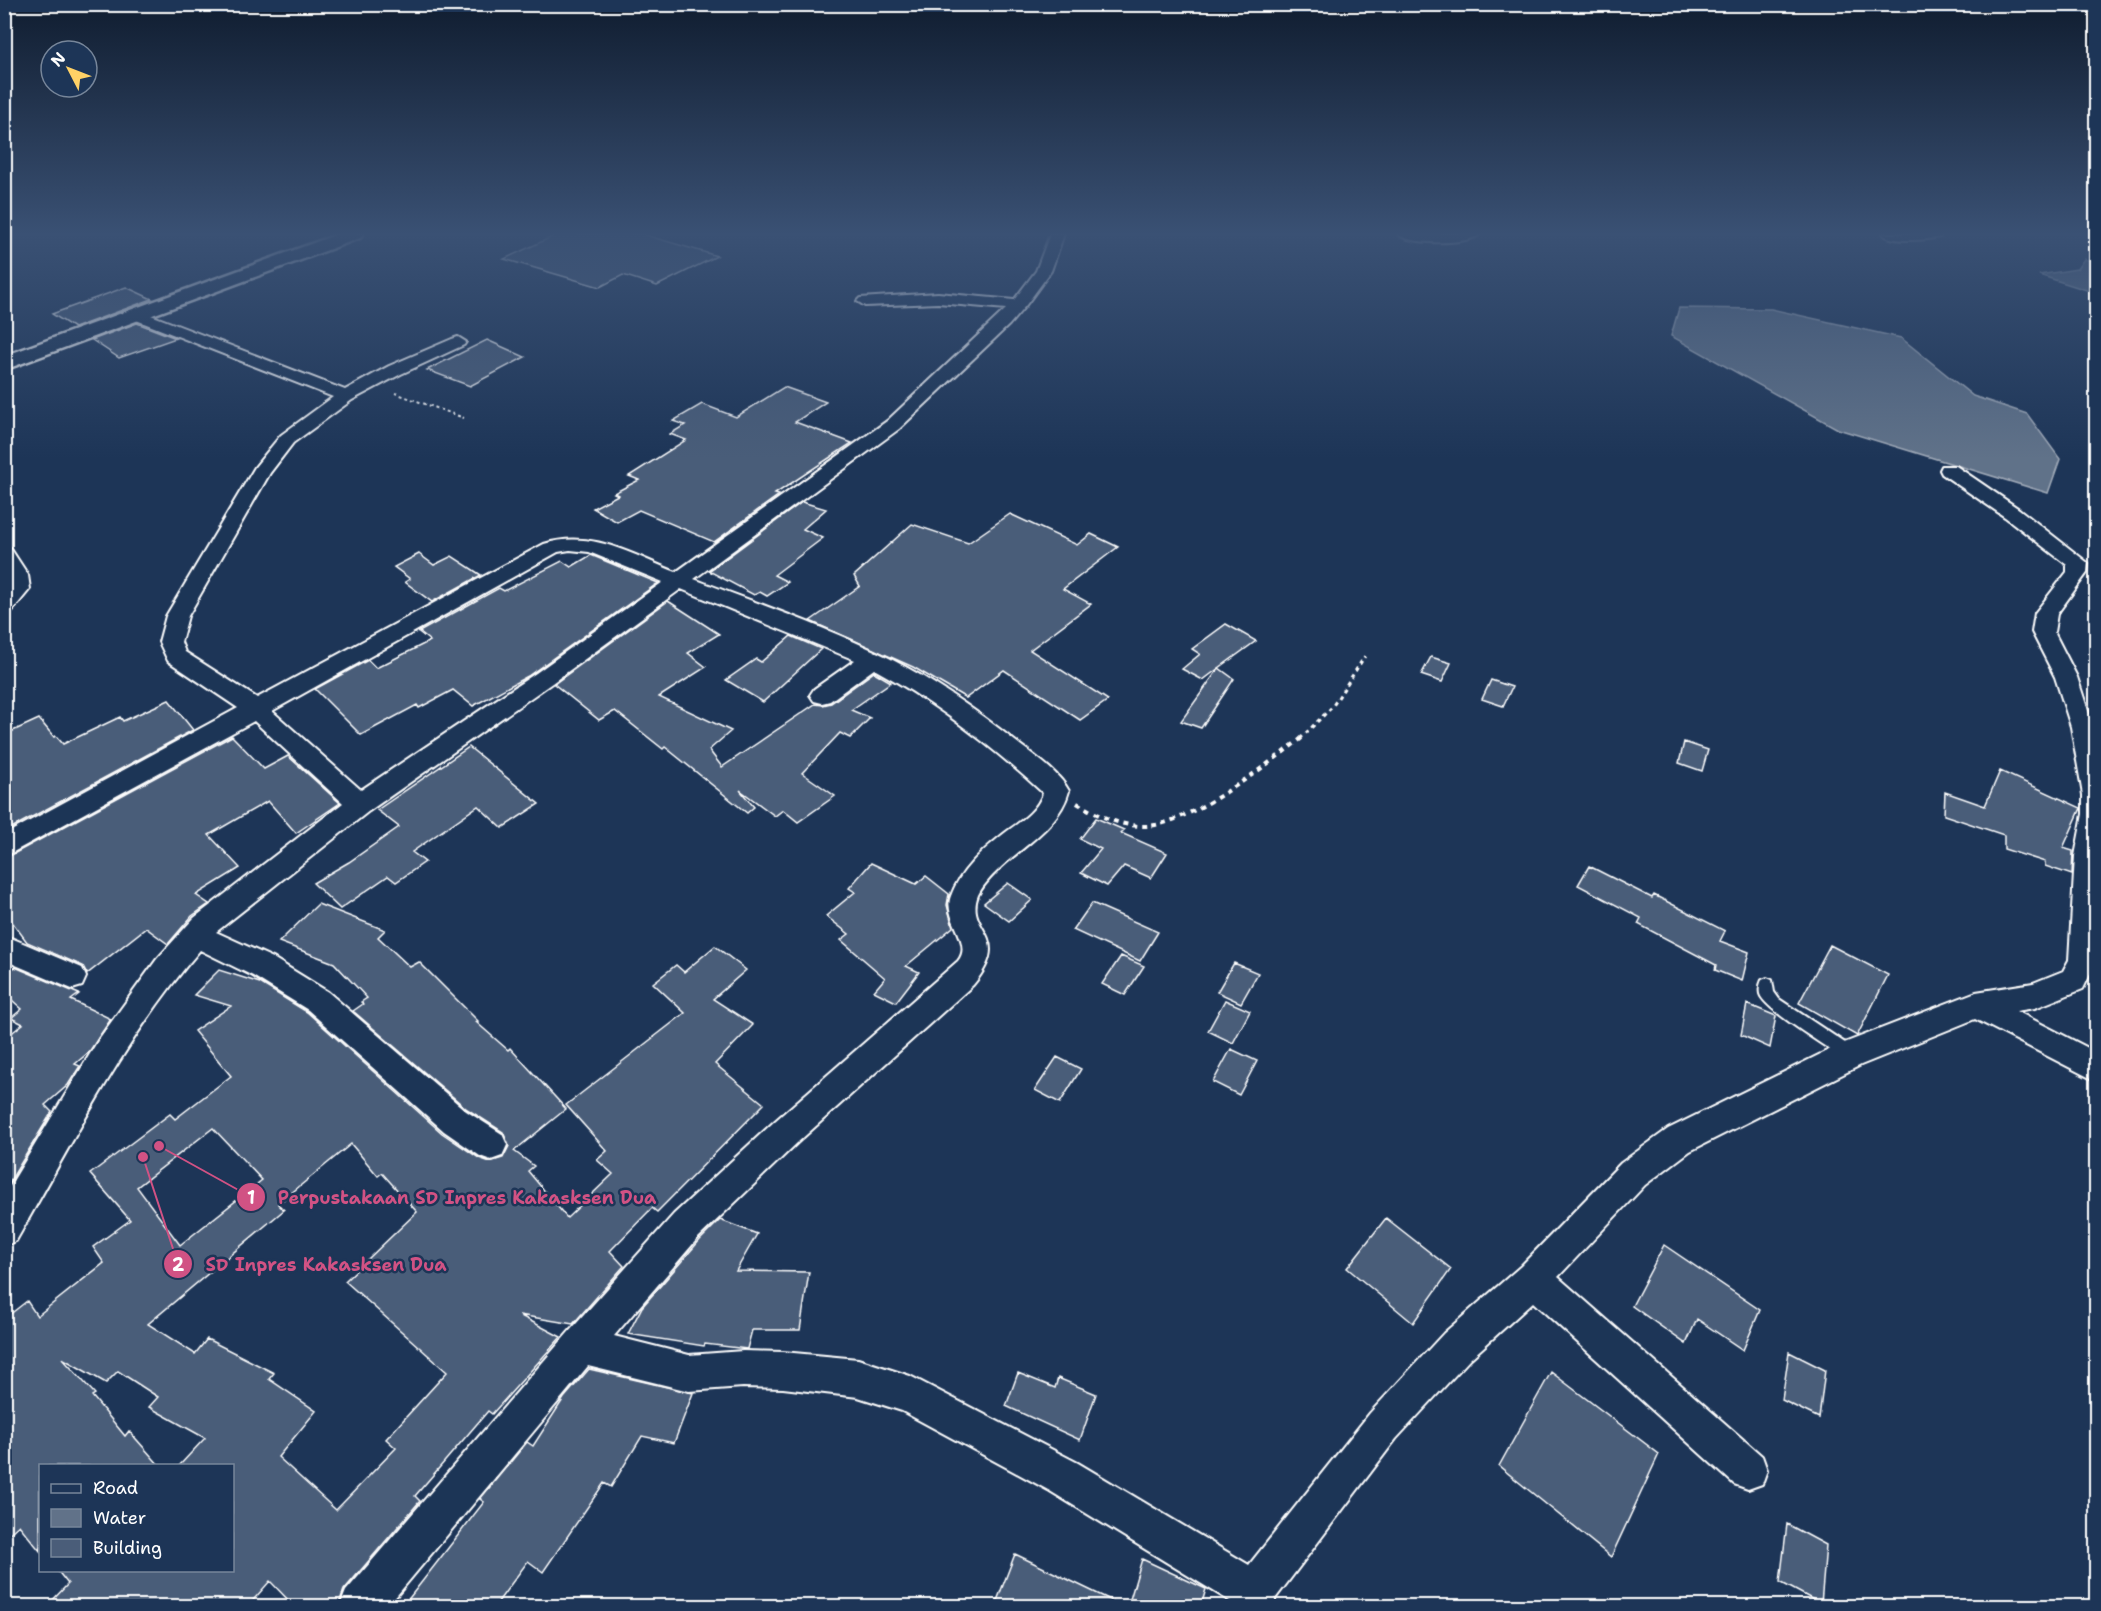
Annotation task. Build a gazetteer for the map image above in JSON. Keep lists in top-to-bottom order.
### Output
{
  "places": ["Perpustakaan SD Inpres Kakasksen Dua", "SD Inpres Kakasksen Dua"],
  "legend": ["Road", "Water", "Building"],
  "north": "top left"
}
